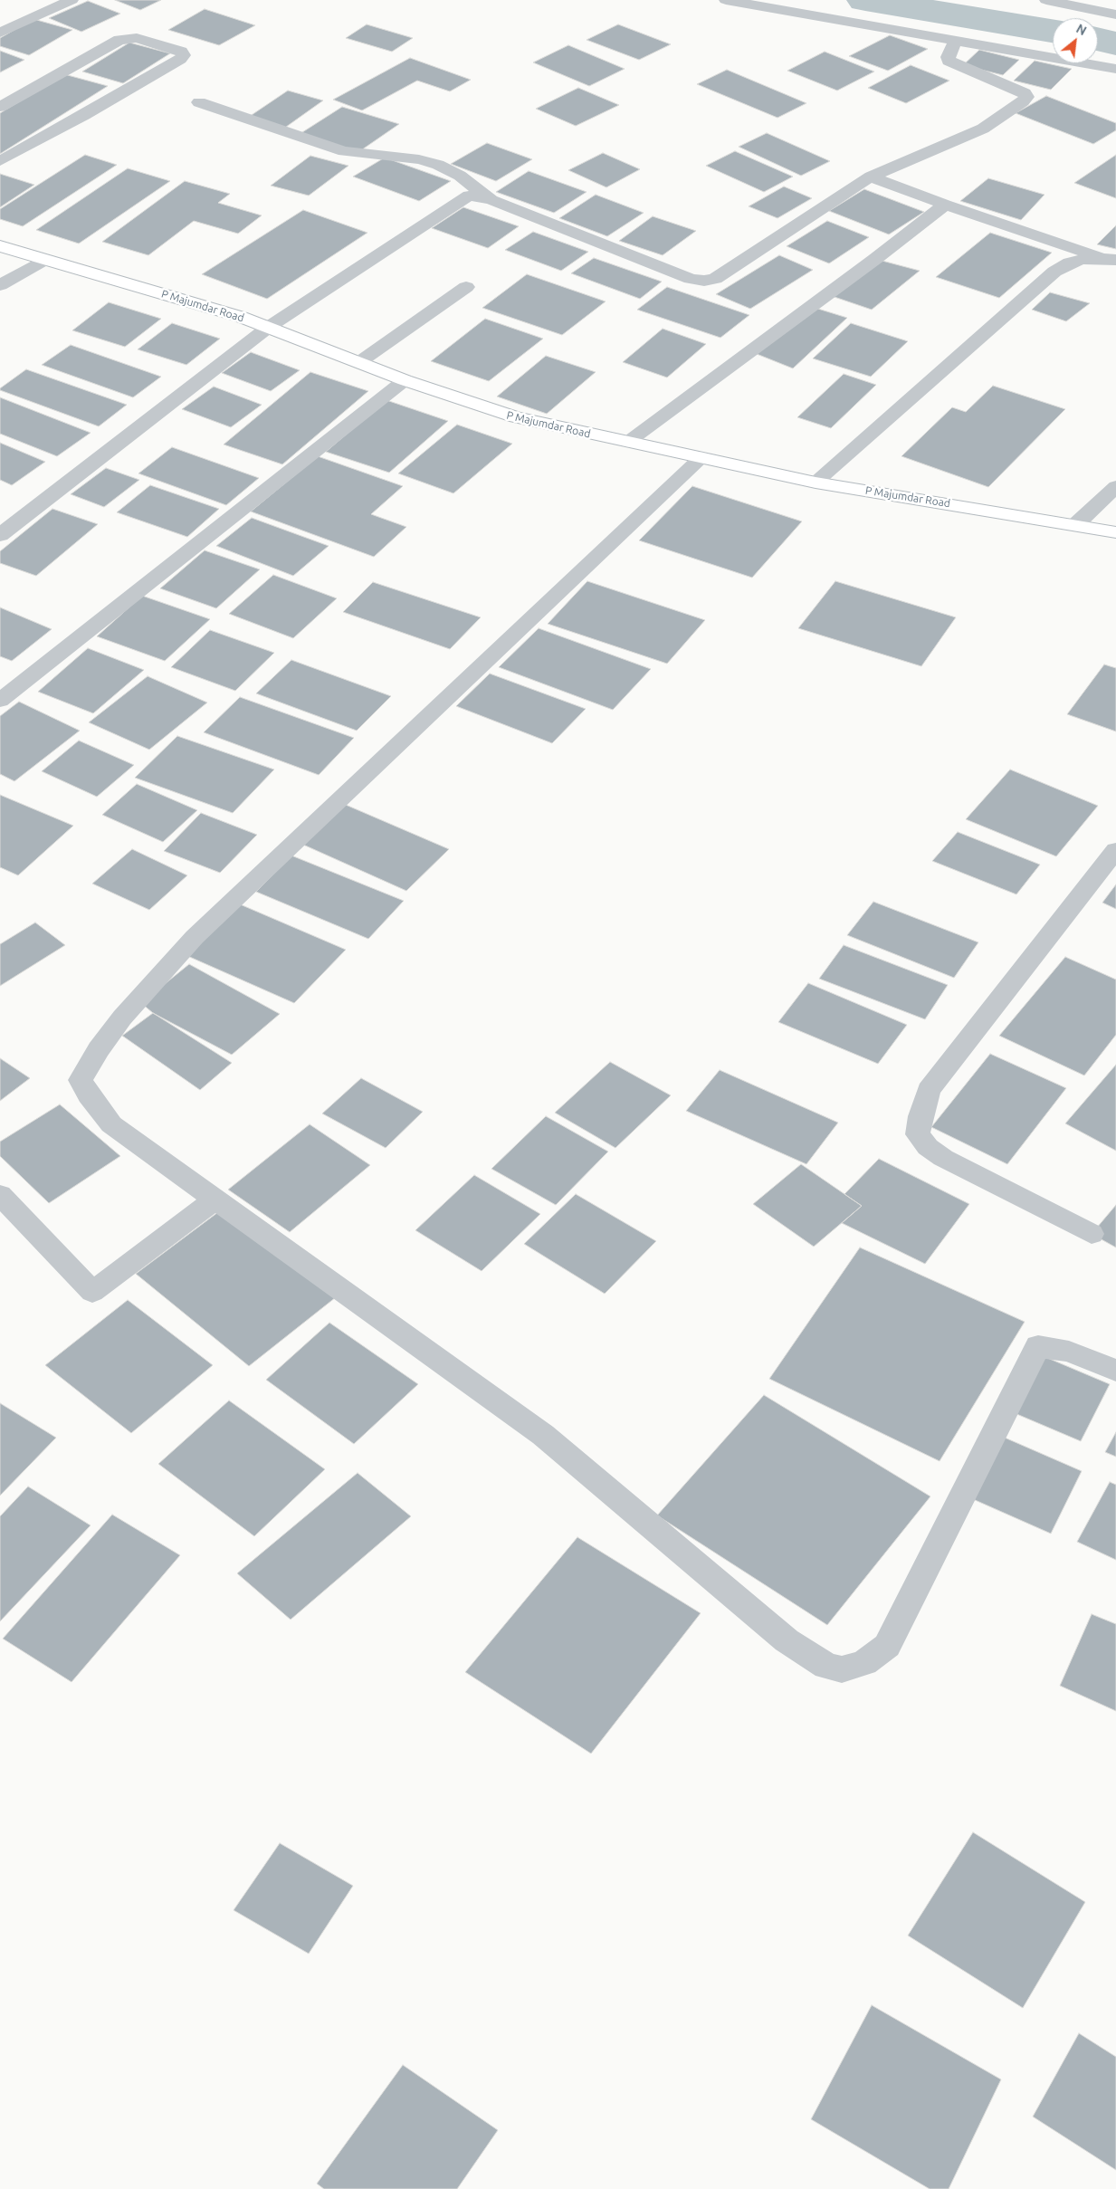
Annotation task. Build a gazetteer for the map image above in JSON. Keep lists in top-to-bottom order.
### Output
{
  "streets": {
    "street": ["P Majumdar Road"]
  },
  "north": "top right"
}
